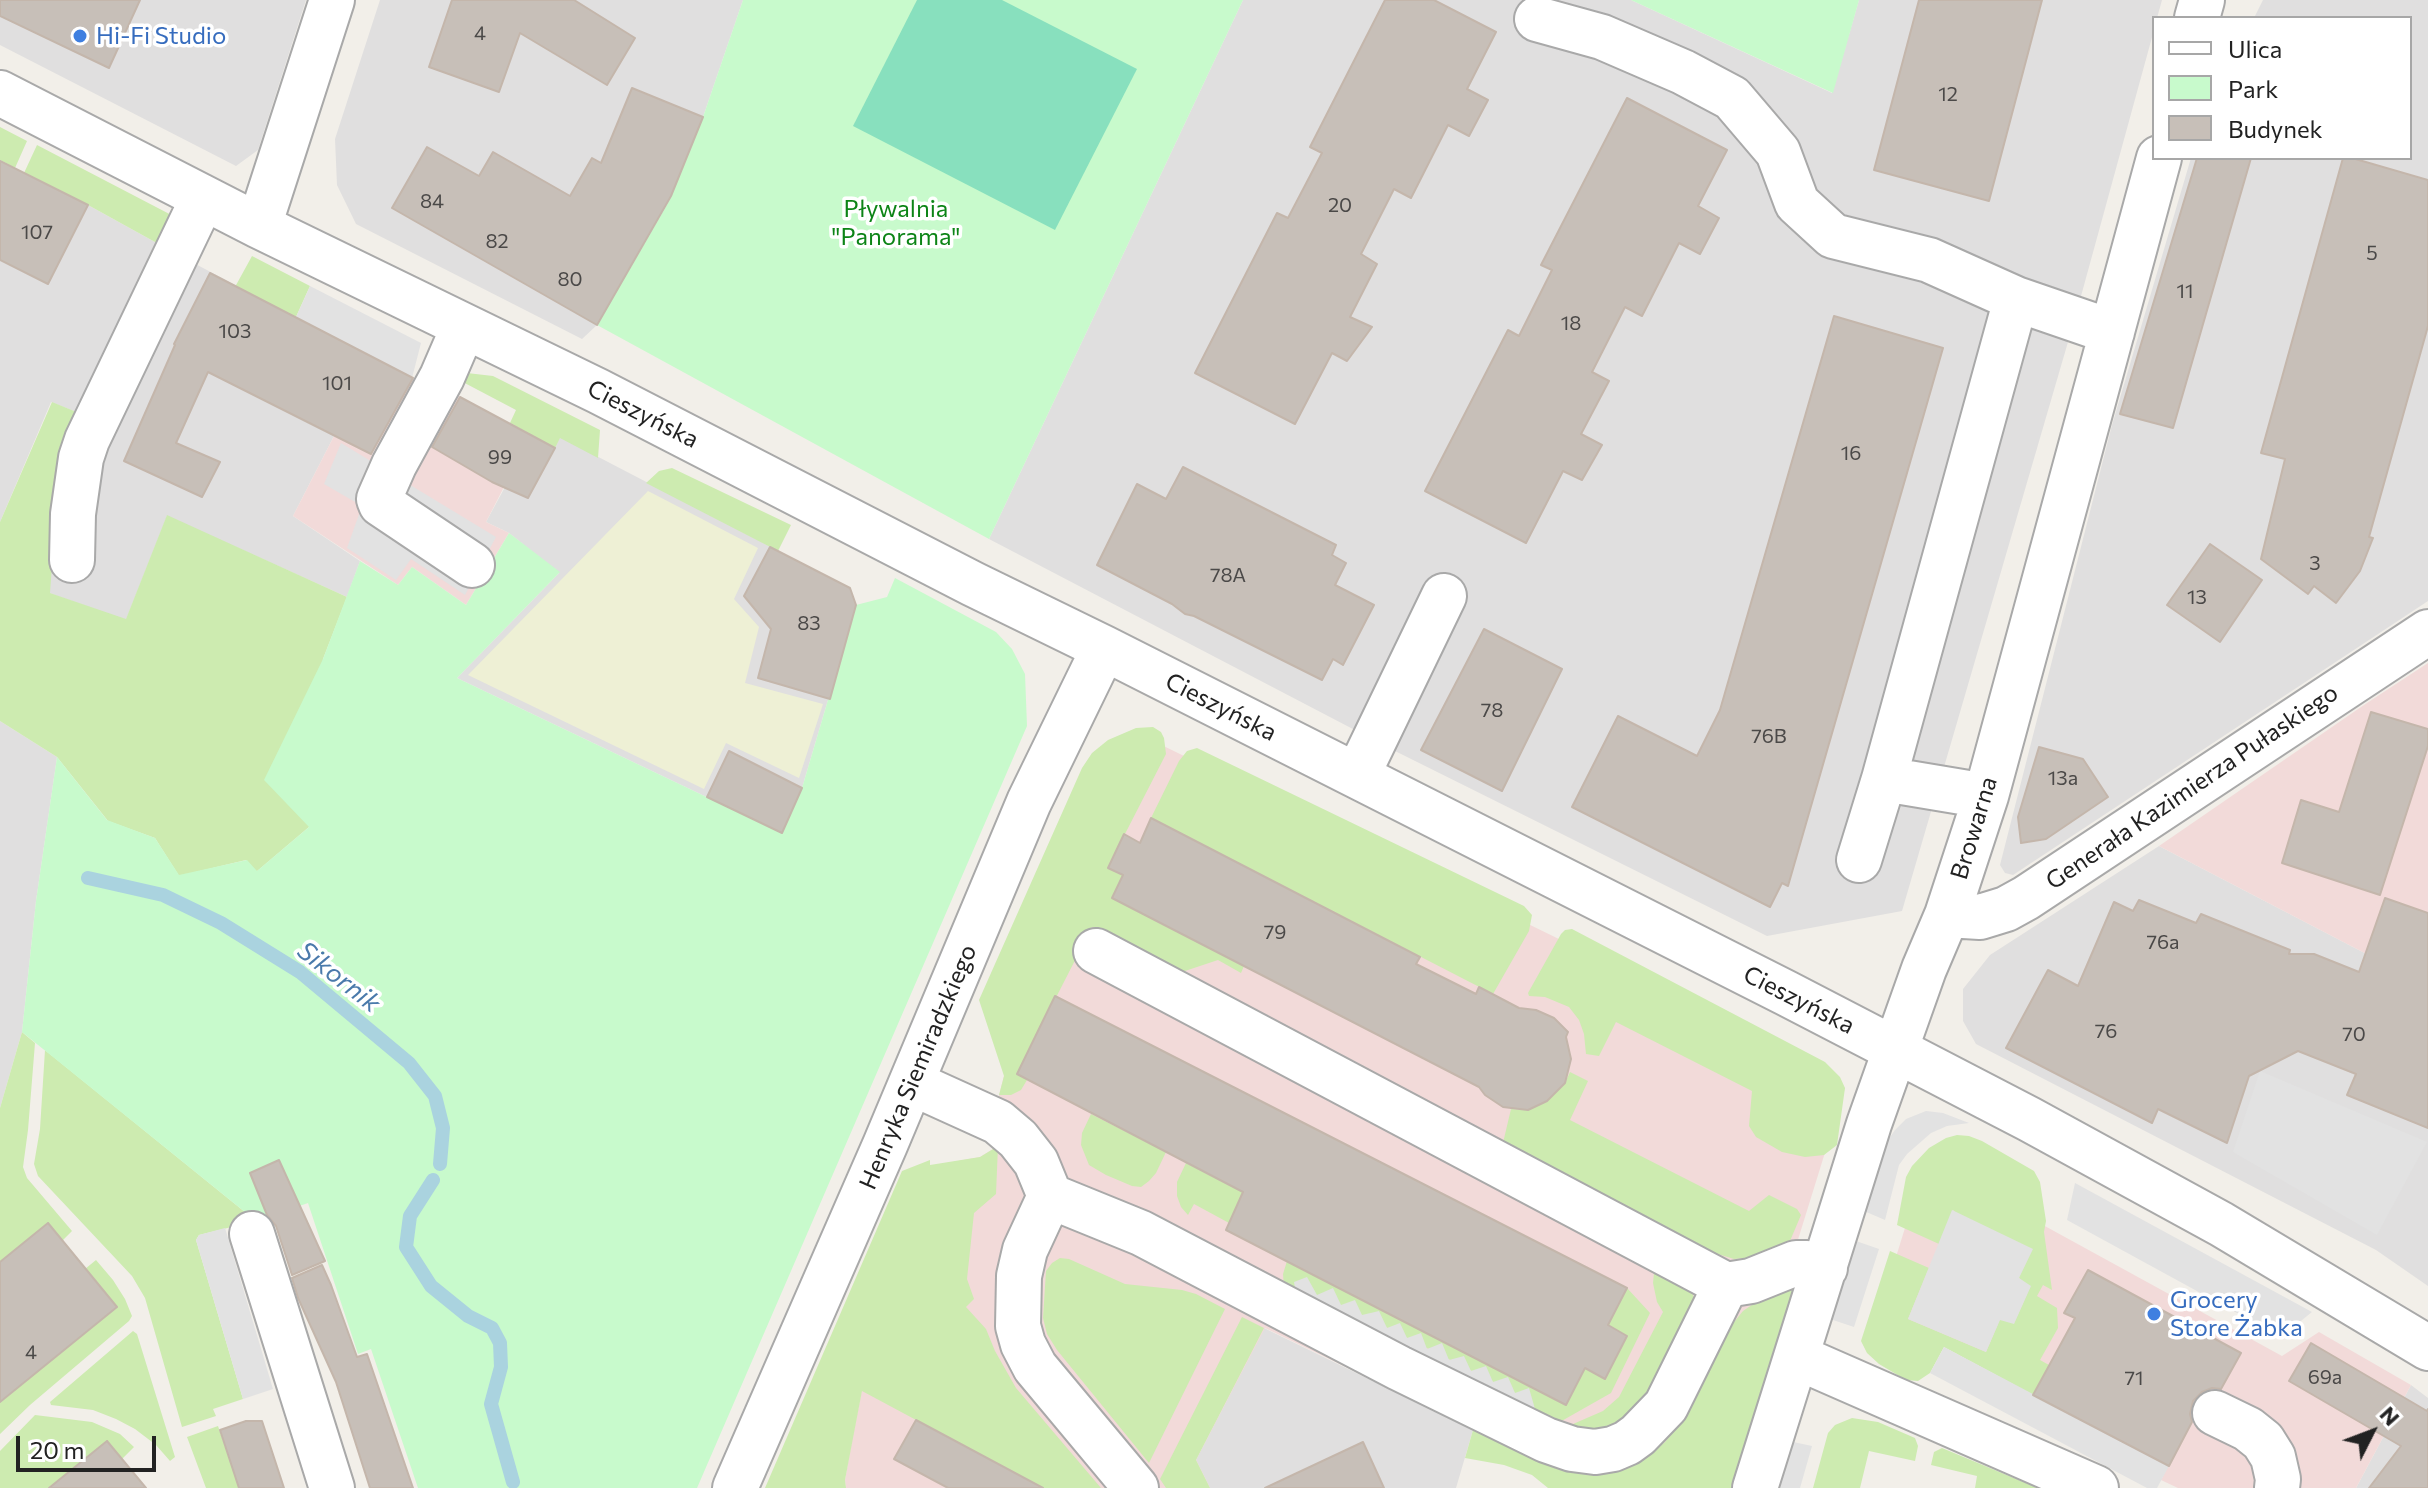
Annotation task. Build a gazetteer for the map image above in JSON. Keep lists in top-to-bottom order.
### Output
{
  "streets": {
    "street": [
      "Cieszyńska",
      "Generała Kazimierza Pułaskiego",
      "Browarna",
      "Henryka Siemiradzkiego"
    ]
  },
  "crossings": [
    ["Cieszyńska", "Browarna"],
    ["Cieszyńska", "Henryka Siemiradzkiego"],
    ["Generała Kazimierza Pułaskiego", "Browarna"]
  ],
  "water": ["Sikornik"],
  "parks": ["Pływalnia \"Panorama\""],
  "places": ["Hi-Fi Studio", "Grocery Store Żabka"],
  "house_numbers": [
    "4",
    "12",
    "84",
    "20",
    "107",
    "82",
    "5",
    "80",
    "11",
    "18",
    "103",
    "101",
    "16",
    "99",
    "3",
    "78A",
    "13",
    "83",
    "78",
    "76B",
    "13a",
    "79",
    "76a",
    "76",
    "70",
    "4",
    "69a",
    "71"
  ],
  "legend": ["Ulica", "Park", "Budynek"],
  "scale_bar": "20 m",
  "north": "top right"
}
